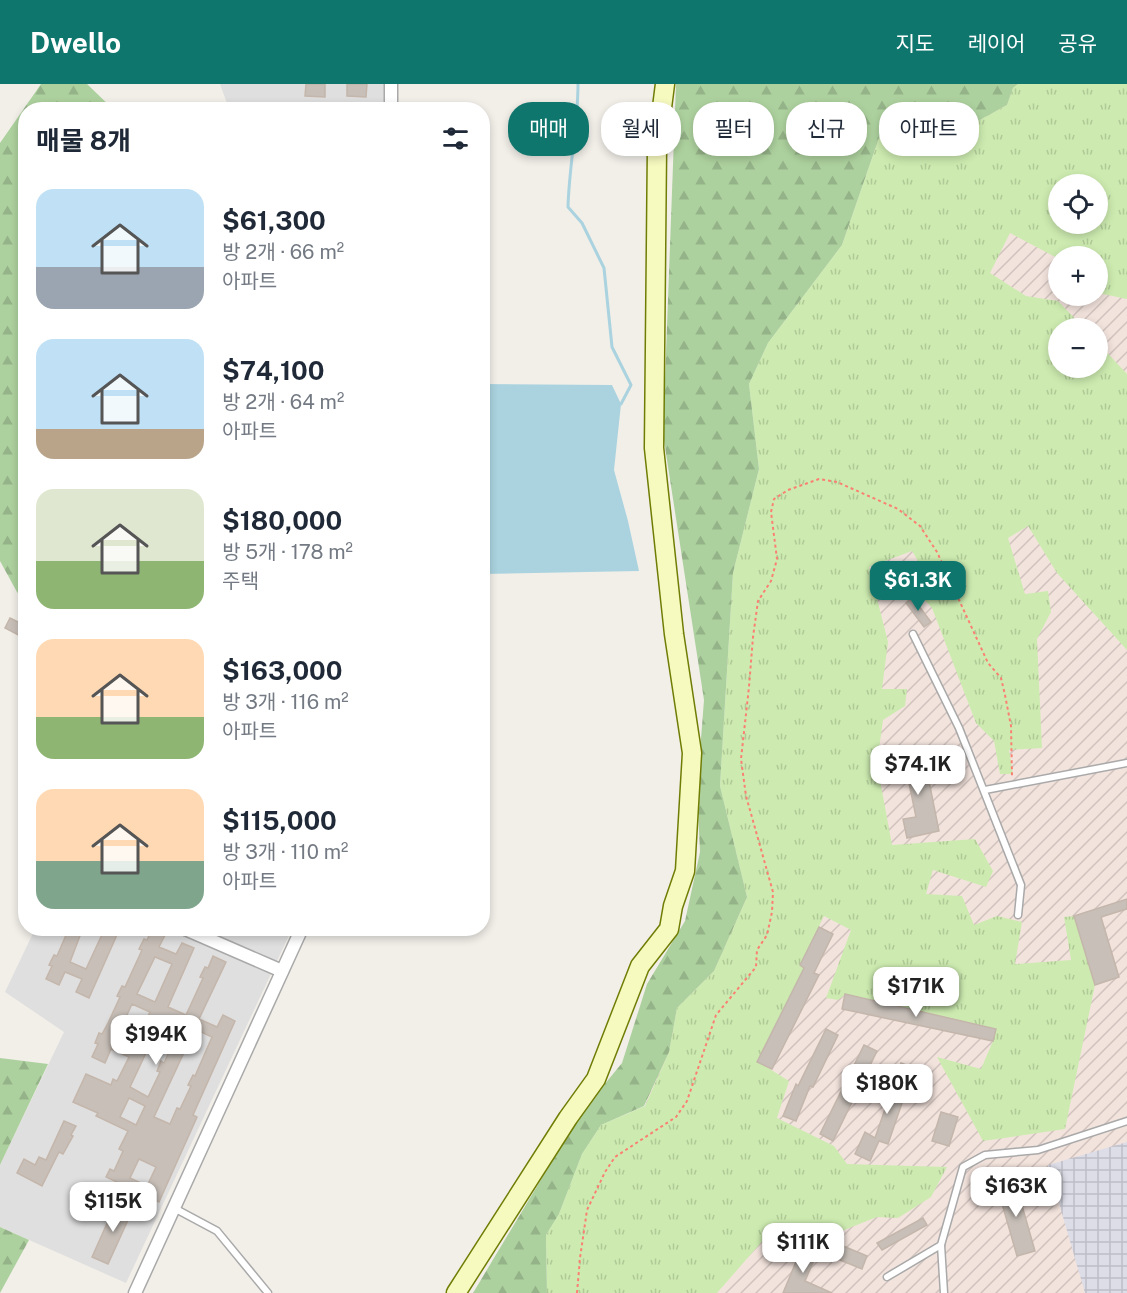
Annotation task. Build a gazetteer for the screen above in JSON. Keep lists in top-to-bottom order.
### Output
{
  "page": {
    "header": "Dwello",
    "nav": ["지도", "레이어", "공유"],
    "chip": [
      "매매",
      "월세",
      "필터",
      "신규",
      "아파트"
    ],
    "heading": "매물 8개",
    "map_buttons": ["+", "−"],
    "list": [
      {
        "name": "$61,300",
        "note": "방 2개 · 66 m² · 아파트"
      },
      {
        "name": "$74,100",
        "note": "방 2개 · 64 m² · 아파트"
      },
      {
        "name": "$180,000",
        "note": "방 5개 · 178 m² · 주택"
      },
      {
        "name": "$163,000",
        "note": "방 3개 · 116 m² · 아파트"
      },
      {
        "name": "$115,000",
        "note": "방 3개 · 110 m² · 아파트"
      }
    ],
    "price": [
      "$61.3K",
      "$74.1K",
      "$171K",
      "$194K",
      "$180K",
      "$163K",
      "$115K",
      "$111K"
    ]
  }
}
